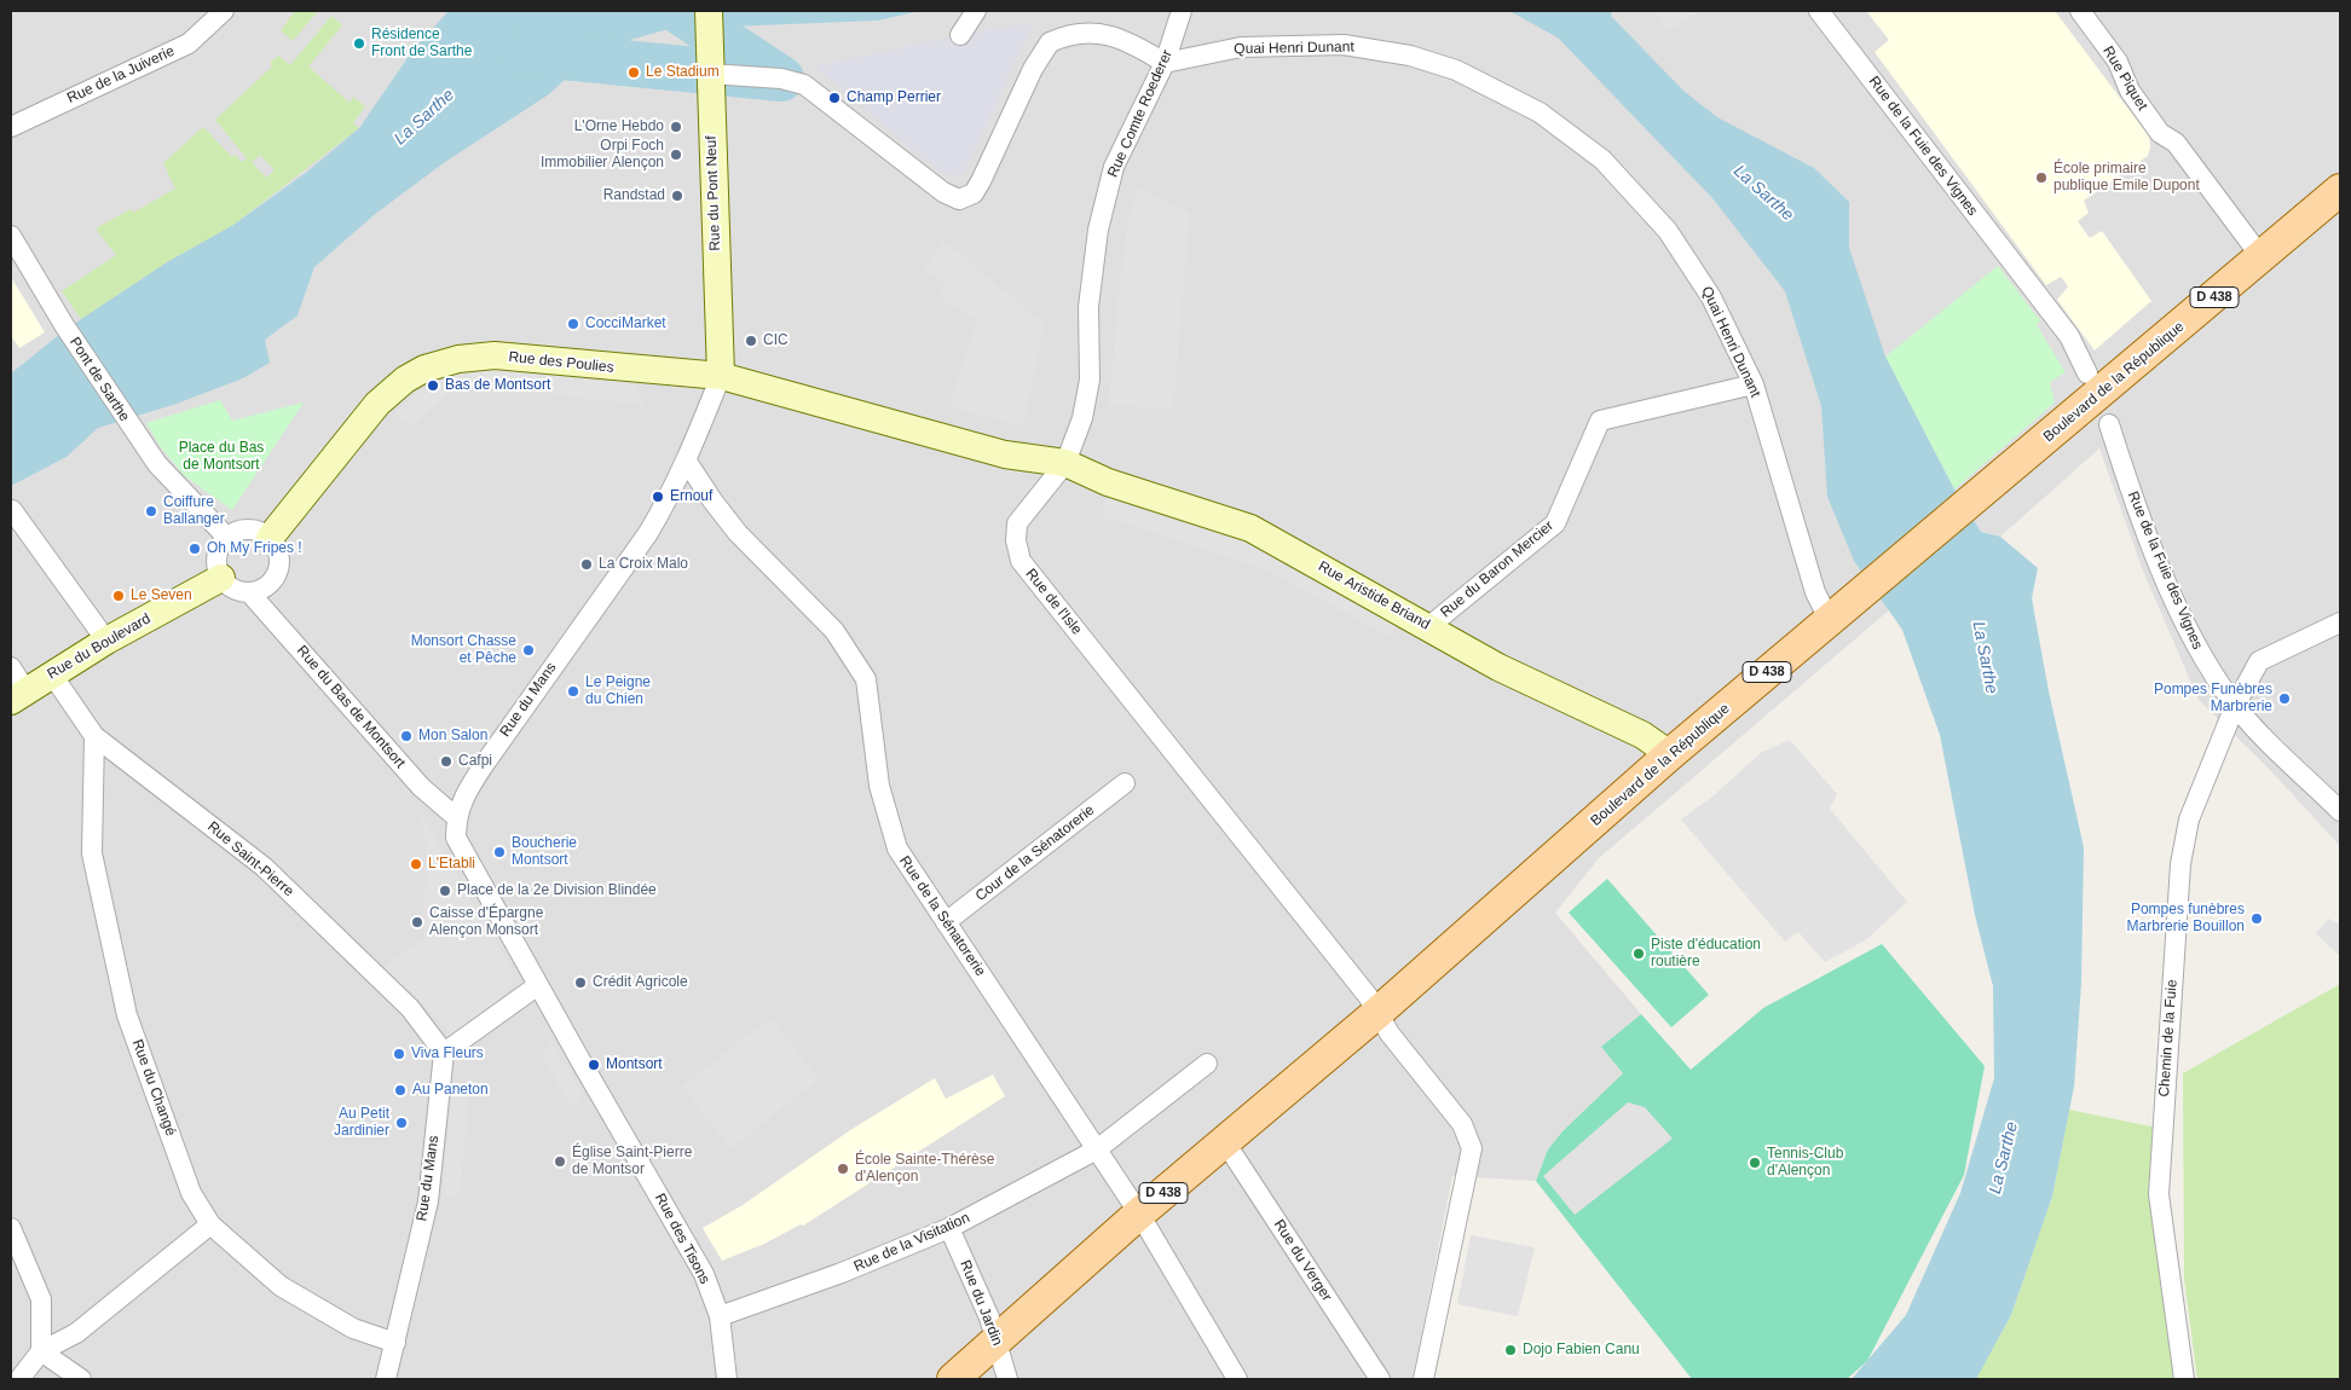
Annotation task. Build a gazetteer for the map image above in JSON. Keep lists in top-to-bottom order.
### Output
{
  "streets": {
    "main road": ["D 438", "Boulevard de la République"],
    "street": [
      "Quai Henri Dunant",
      "Rue de la Juiverie",
      "Rue Piquet",
      "Rue Comte Roederer",
      "Rue de la Fuie des Vignes",
      "Rue du Pont Neuf",
      "Rue des Poulies",
      "Pont de Sarthe",
      "Rue du Baron Mercier",
      "Rue Aristide Briand",
      "Rue de l'Isle",
      "Rue du Boulevard",
      "Rue du Mans",
      "Rue du Bas de Montsort",
      "Cour de la Sénatorerie",
      "Rue Saint-Pierre",
      "Rue de la Sénatorerie",
      "Chemin de la Fuie",
      "Rue du Changé",
      "Rue des Tisons",
      "Rue de la Visitation",
      "Rue du Verger",
      "Rue du Jardin"
    ]
  },
  "crossings": [
    ["Quai Henri Dunant", "Rue Comte Roederer"],
    ["Quai Henri Dunant", "Boulevard de la République"],
    ["Quai Henri Dunant", "Rue du Baron Mercier"],
    ["Rue Piquet", "Boulevard de la République"],
    ["Rue Comte Roederer", "Rue Aristide Briand"],
    ["Rue Comte Roederer", "Rue de l'Isle"],
    ["Rue de la Fuie des Vignes", "Chemin de la Fuie"],
    ["Rue du Pont Neuf", "Rue des Poulies"],
    ["Rue du Pont Neuf", "Rue du Mans"],
    ["D 438", "Boulevard de la République"],
    ["D 438", "Rue de l'Isle"],
    ["D 438", "Rue de la Sénatorerie"],
    ["D 438", "Rue du Verger"],
    ["D 438", "Rue du Jardin"],
    ["Rue des Poulies", "Pont de Sarthe"],
    ["Rue des Poulies", "Rue du Boulevard"],
    ["Rue des Poulies", "Rue du Mans"],
    ["Rue des Poulies", "Rue du Bas de Montsort"],
    ["Pont de Sarthe", "Rue du Boulevard"],
    ["Pont de Sarthe", "Rue du Bas de Montsort"],
    ["Boulevard de la République", "Rue Aristide Briand"],
    ["Boulevard de la République", "Rue de l'Isle"],
    ["Rue du Baron Mercier", "Rue Aristide Briand"],
    ["Rue Aristide Briand", "Rue de l'Isle"],
    ["Rue du Boulevard", "Rue du Bas de Montsort"],
    ["Rue du Boulevard", "Rue Saint-Pierre"],
    ["Rue du Mans", "Rue du Bas de Montsort"],
    ["Rue du Mans", "Rue Saint-Pierre"],
    ["Rue du Mans", "Rue de la Sénatorerie"],
    ["Rue du Mans", "Rue du Changé"],
    ["Rue du Mans", "Rue des Tisons"],
    ["Rue du Bas de Montsort", "Rue des Tisons"],
    ["Cour de la Sénatorerie", "Rue de la Sénatorerie"],
    ["Rue Saint-Pierre", "Rue du Changé"],
    ["Rue de la Sénatorerie", "Rue de la Visitation"],
    ["Rue des Tisons", "Rue de la Visitation"],
    ["Rue de la Visitation", "Rue du Jardin"]
  ],
  "water": ["La Sarthe"],
  "parks": ["Place du Bas de Montsort"],
  "places": [
    "Résidence Front de Sarthe",
    "Le Stadium",
    "Champ Perrier",
    "L'Orne Hebdo",
    "Orpi Foch Immobilier Alençon",
    "École primaire publique Emile Dupont",
    "Randstad",
    "CocciMarket",
    "CIC",
    "Bas de Montsort",
    "Ernouf",
    "Coiffure Ballanger",
    "Oh My Fripes !",
    "La Croix Malo",
    "Le Seven",
    "Monsort Chasse et Pêche",
    "Le Peigne du Chien",
    "Pompes Funèbres Marbrerie",
    "Mon Salon",
    "Cafpi",
    "Boucherie Montsort",
    "L'Etabli",
    "Place de la 2e Division Blindée",
    "Pompes funèbres Marbrerie Bouillon",
    "Caisse d'Épargne Alençon Monsort",
    "Piste d'éducation routière",
    "Crédit Agricole",
    "Viva Fleurs",
    "Montsort",
    "Au Paneton",
    "Au Petit Jardinier",
    "Église Saint-Pierre de Montsor",
    "Tennis-Club d'Alençon",
    "École Sainte-Thérèse d'Alençon",
    "Dojo Fabien Canu"
  ]
}
